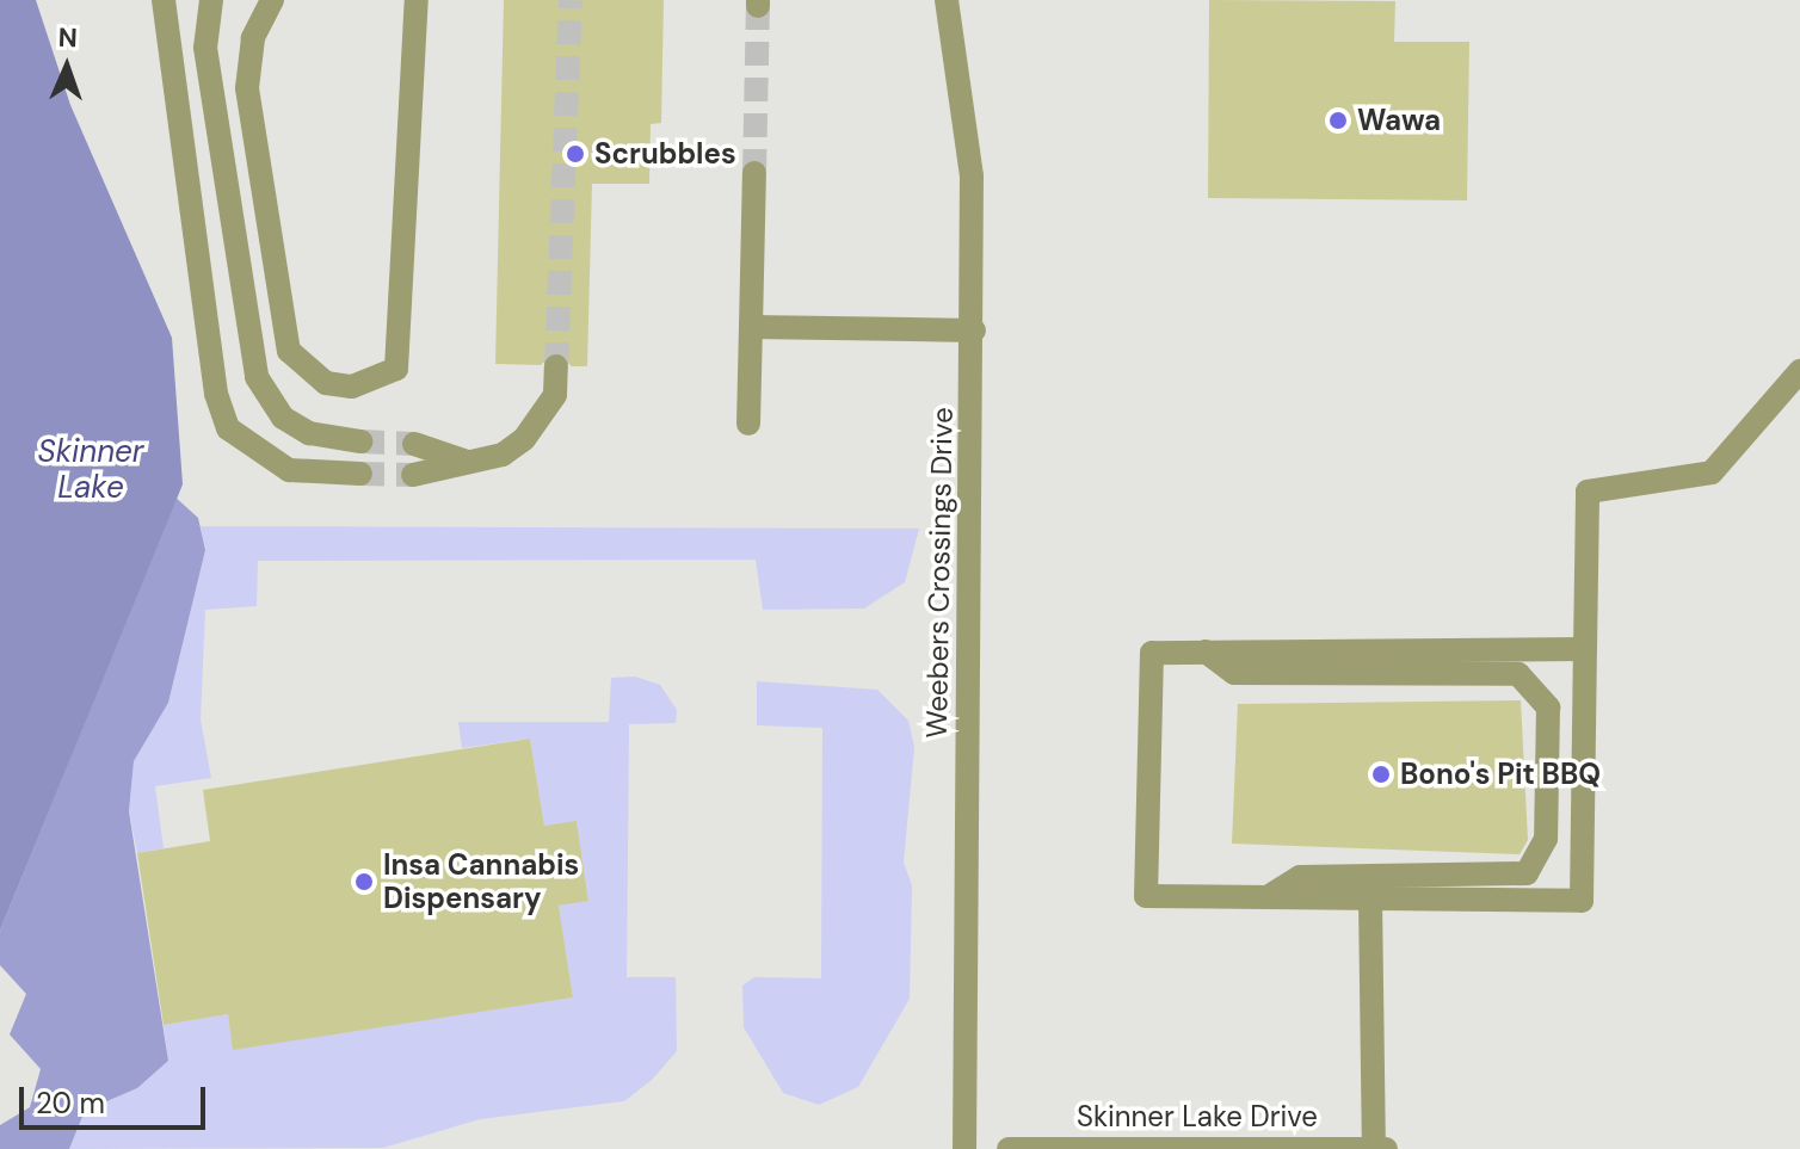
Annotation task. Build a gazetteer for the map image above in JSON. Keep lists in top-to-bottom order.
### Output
{
  "streets": {
    "street": ["Weebers Crossings Drive", "Skinner Lake Drive"]
  },
  "water": ["Skinner Lake"],
  "places": [
    "Wawa",
    "Scrubbles",
    "Bono's Pit BBQ",
    "Insa Cannabis Dispensary"
  ],
  "scale_bar": "20 m",
  "north": "top"
}
